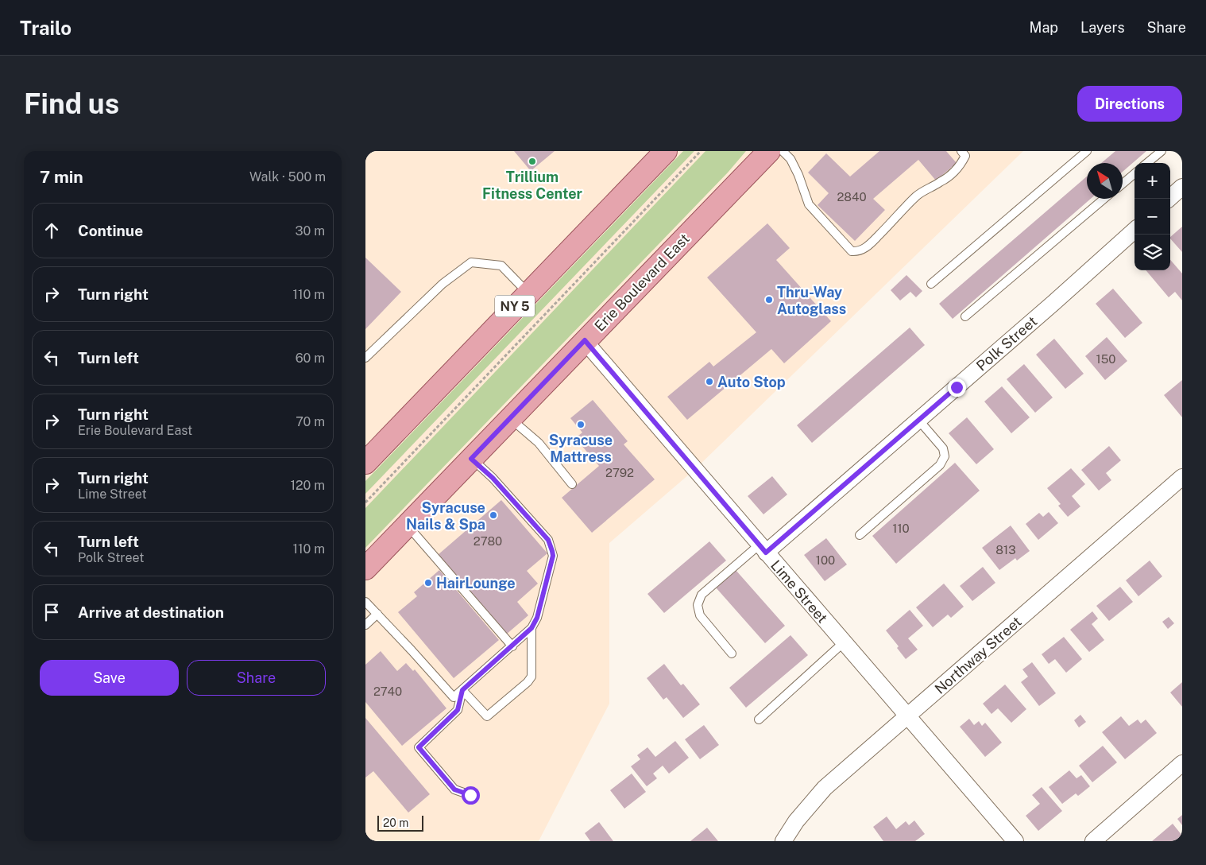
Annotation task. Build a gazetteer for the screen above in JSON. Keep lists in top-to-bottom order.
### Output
{
  "streets": {
    "main road": ["Erie Boulevard East", "NY 5"],
    "street": ["Polk Street", "Lime Street", "Northway Street"]
  },
  "crossings": [
    ["Erie Boulevard East", "Lime Street"],
    ["Polk Street", "Lime Street"],
    ["Lime Street", "Northway Street"]
  ],
  "places": [
    "Trillium Fitness Center",
    "Thru-Way Autoglass",
    "Auto Stop",
    "Syracuse Mattress",
    "Syracuse Nails & Spa",
    "HairLounge"
  ],
  "house_numbers": [
    "2840",
    "150",
    "2792",
    "110",
    "2780",
    "813",
    "100",
    "2740"
  ],
  "scale_bar": "20 m",
  "north": "top left",
  "page": {
    "header": "Trailo",
    "nav": ["Map", "Layers", "Share"],
    "buttons": [
      "Directions",
      ["Save", "Share"]
    ],
    "title": "Find us",
    "heading": ["7 min", "Walk · 500 m"],
    "map_buttons": ["+", "−"],
    "list": [
      ["Continue", "30 m"],
      ["Turn right", "110 m"],
      ["Turn left", "60 m"],
      ["Turn right", "Erie Boulevard East", "70 m"],
      ["Turn right", "Lime Street", "120 m"],
      ["Turn left", "Polk Street", "110 m"],
      "Arrive at destination"
    ],
    "scale": "20 m"
  }
}
